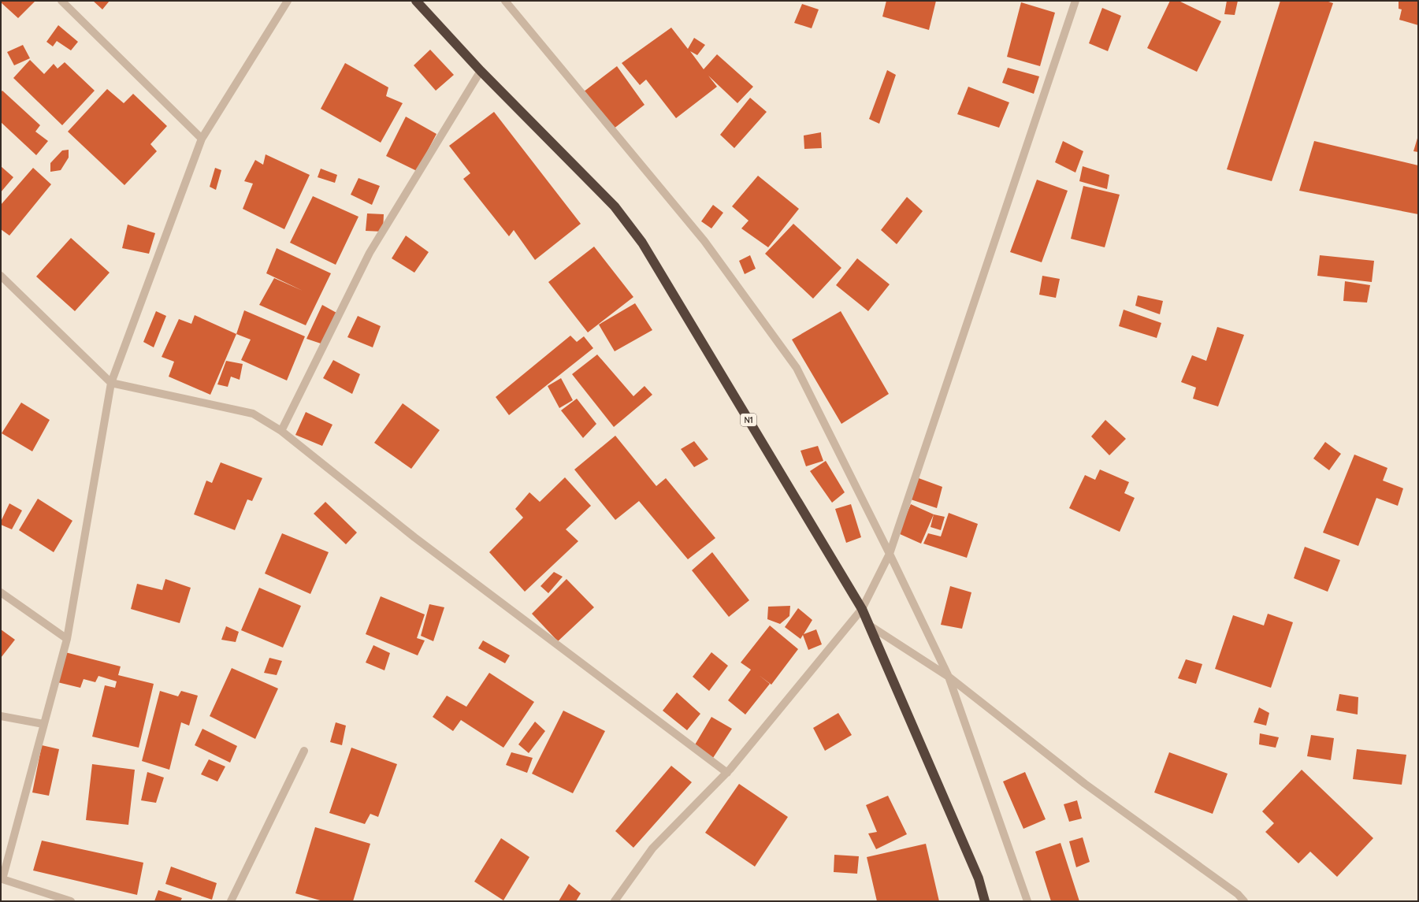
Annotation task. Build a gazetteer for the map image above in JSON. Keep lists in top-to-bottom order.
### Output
{
  "streets": {
    "highway": ["N1"]
  }
}
